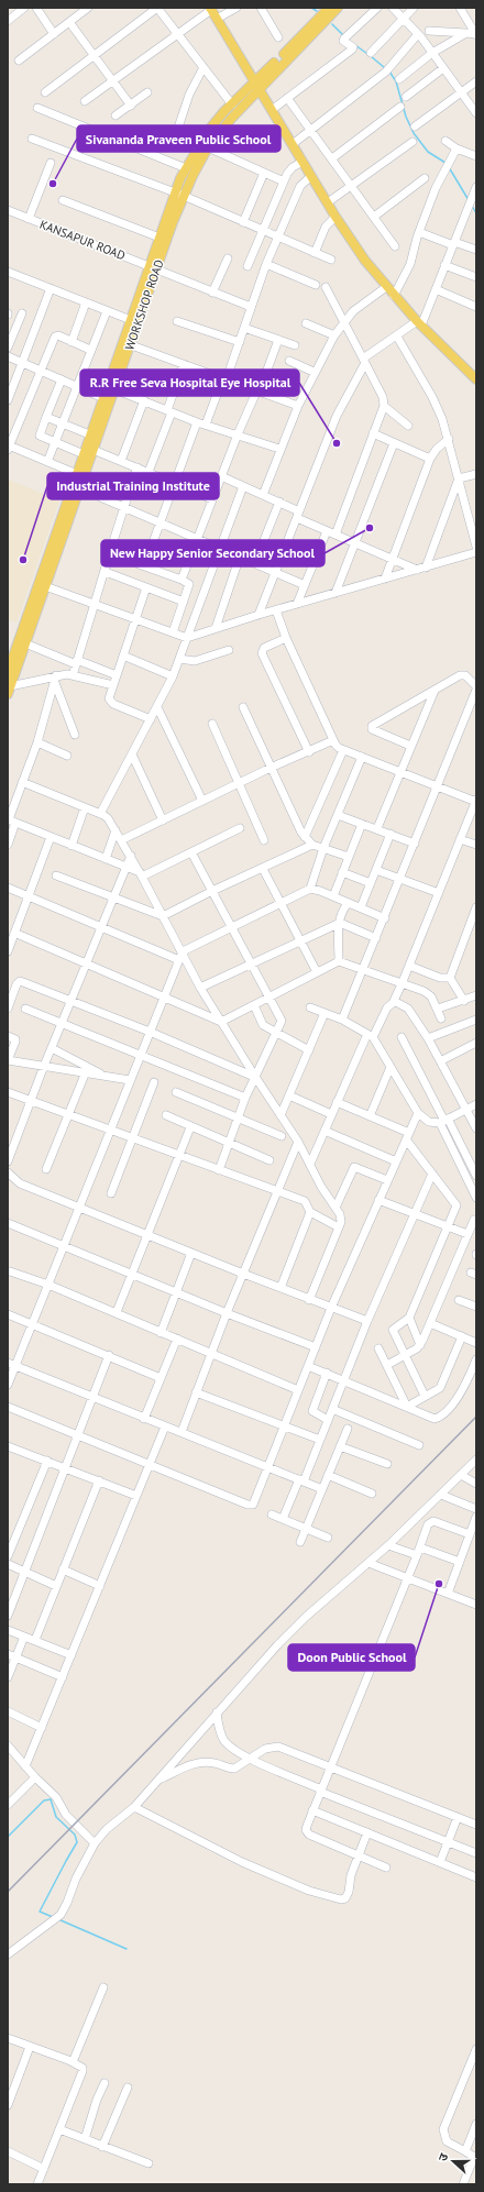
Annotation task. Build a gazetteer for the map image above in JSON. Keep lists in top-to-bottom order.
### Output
{
  "streets": {
    "main road": ["WORKSHOP ROAD"],
    "street": ["KANSAPUR ROAD"]
  },
  "crossings": [
    ["KANSAPUR ROAD", "WORKSHOP ROAD"]
  ],
  "places": [
    "Sivananda Praveen Public School",
    "R.R Free Seva Hospital Eye Hospital",
    "New Happy Senior Secondary School",
    "Industrial Training Institute",
    "Doon Public School"
  ],
  "north": "left"
}
